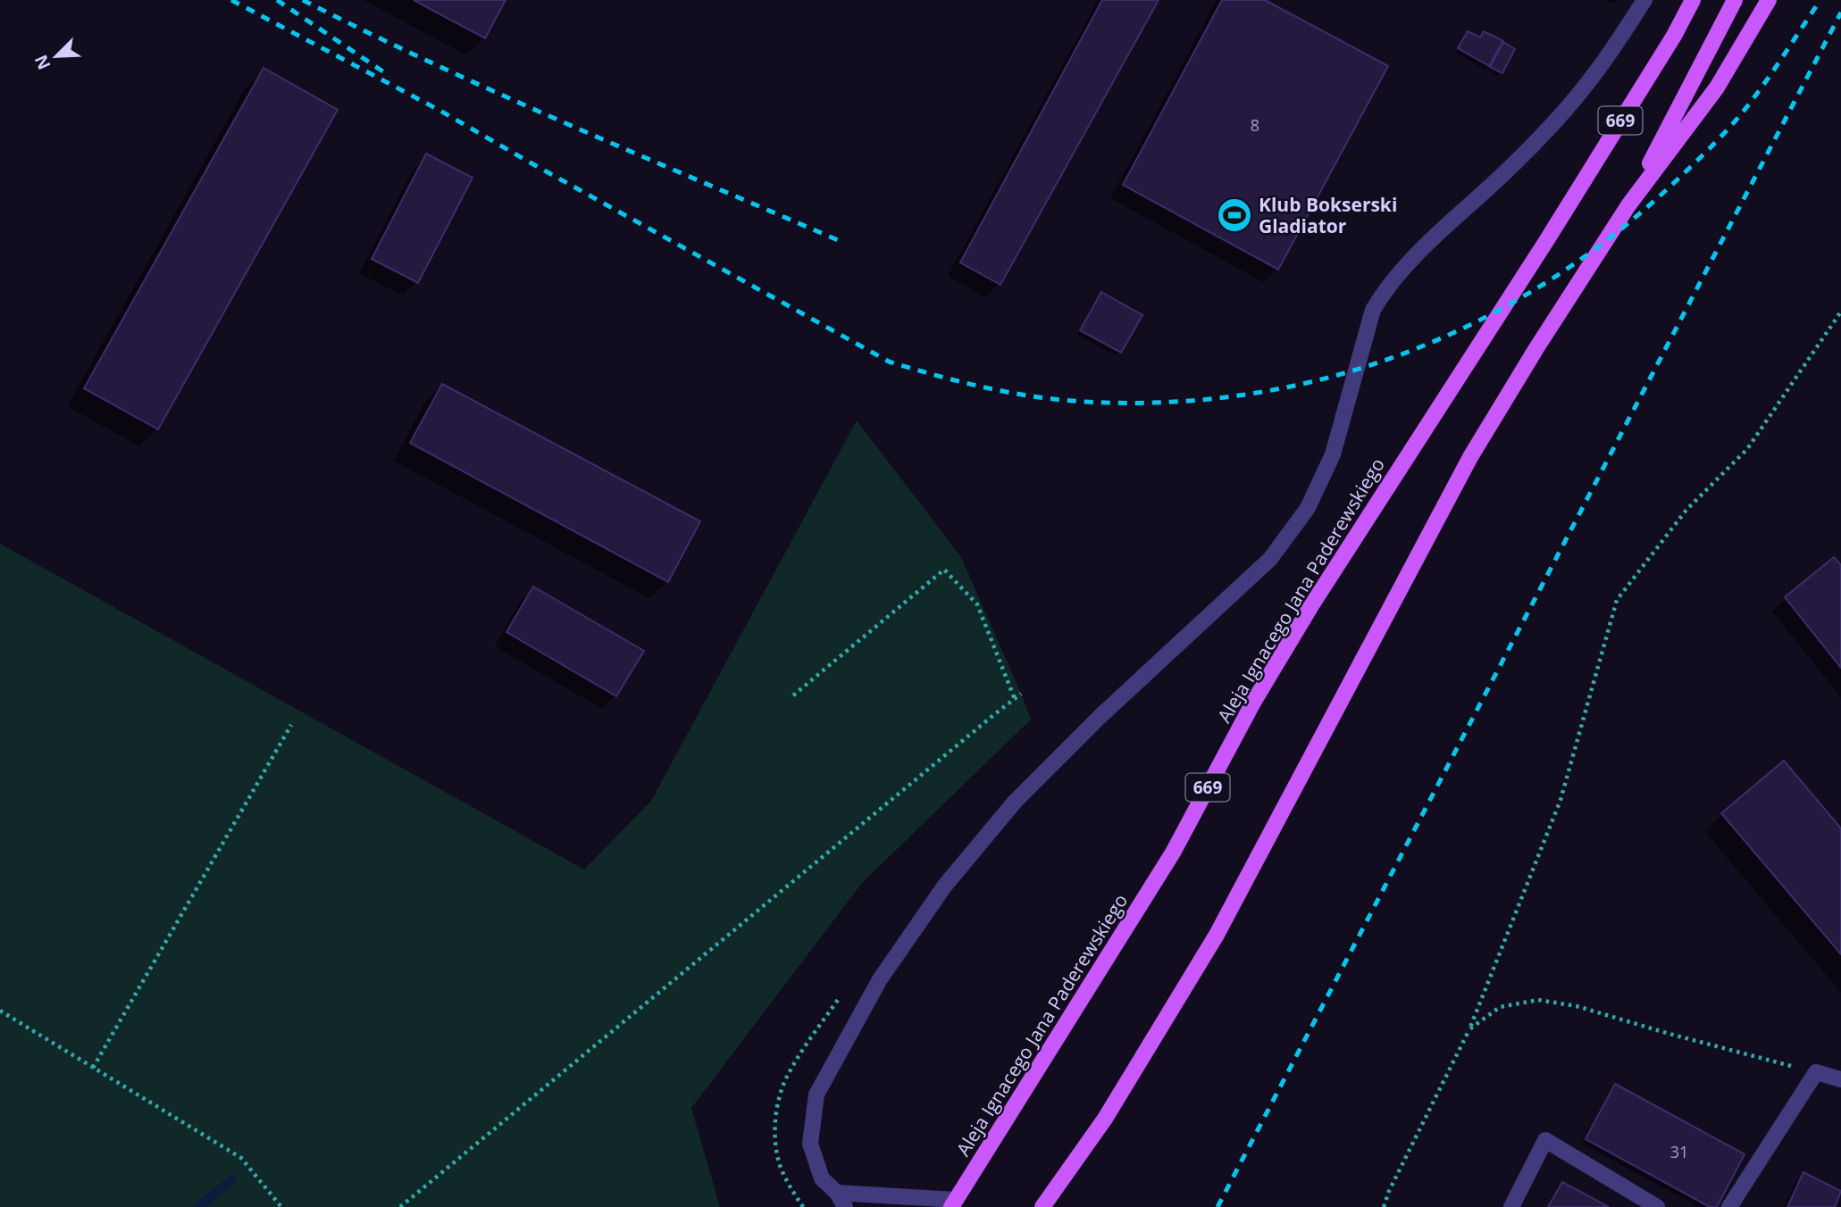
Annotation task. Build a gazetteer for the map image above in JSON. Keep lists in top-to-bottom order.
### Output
{
  "streets": {
    "main road": ["669", "Aleja Ignacego Jana Paderewskiego"]
  },
  "places": {
    "sports": ["Klub Bokserski Gladiator"]
  },
  "house_numbers": ["8", "31"],
  "north": "bottom left"
}
